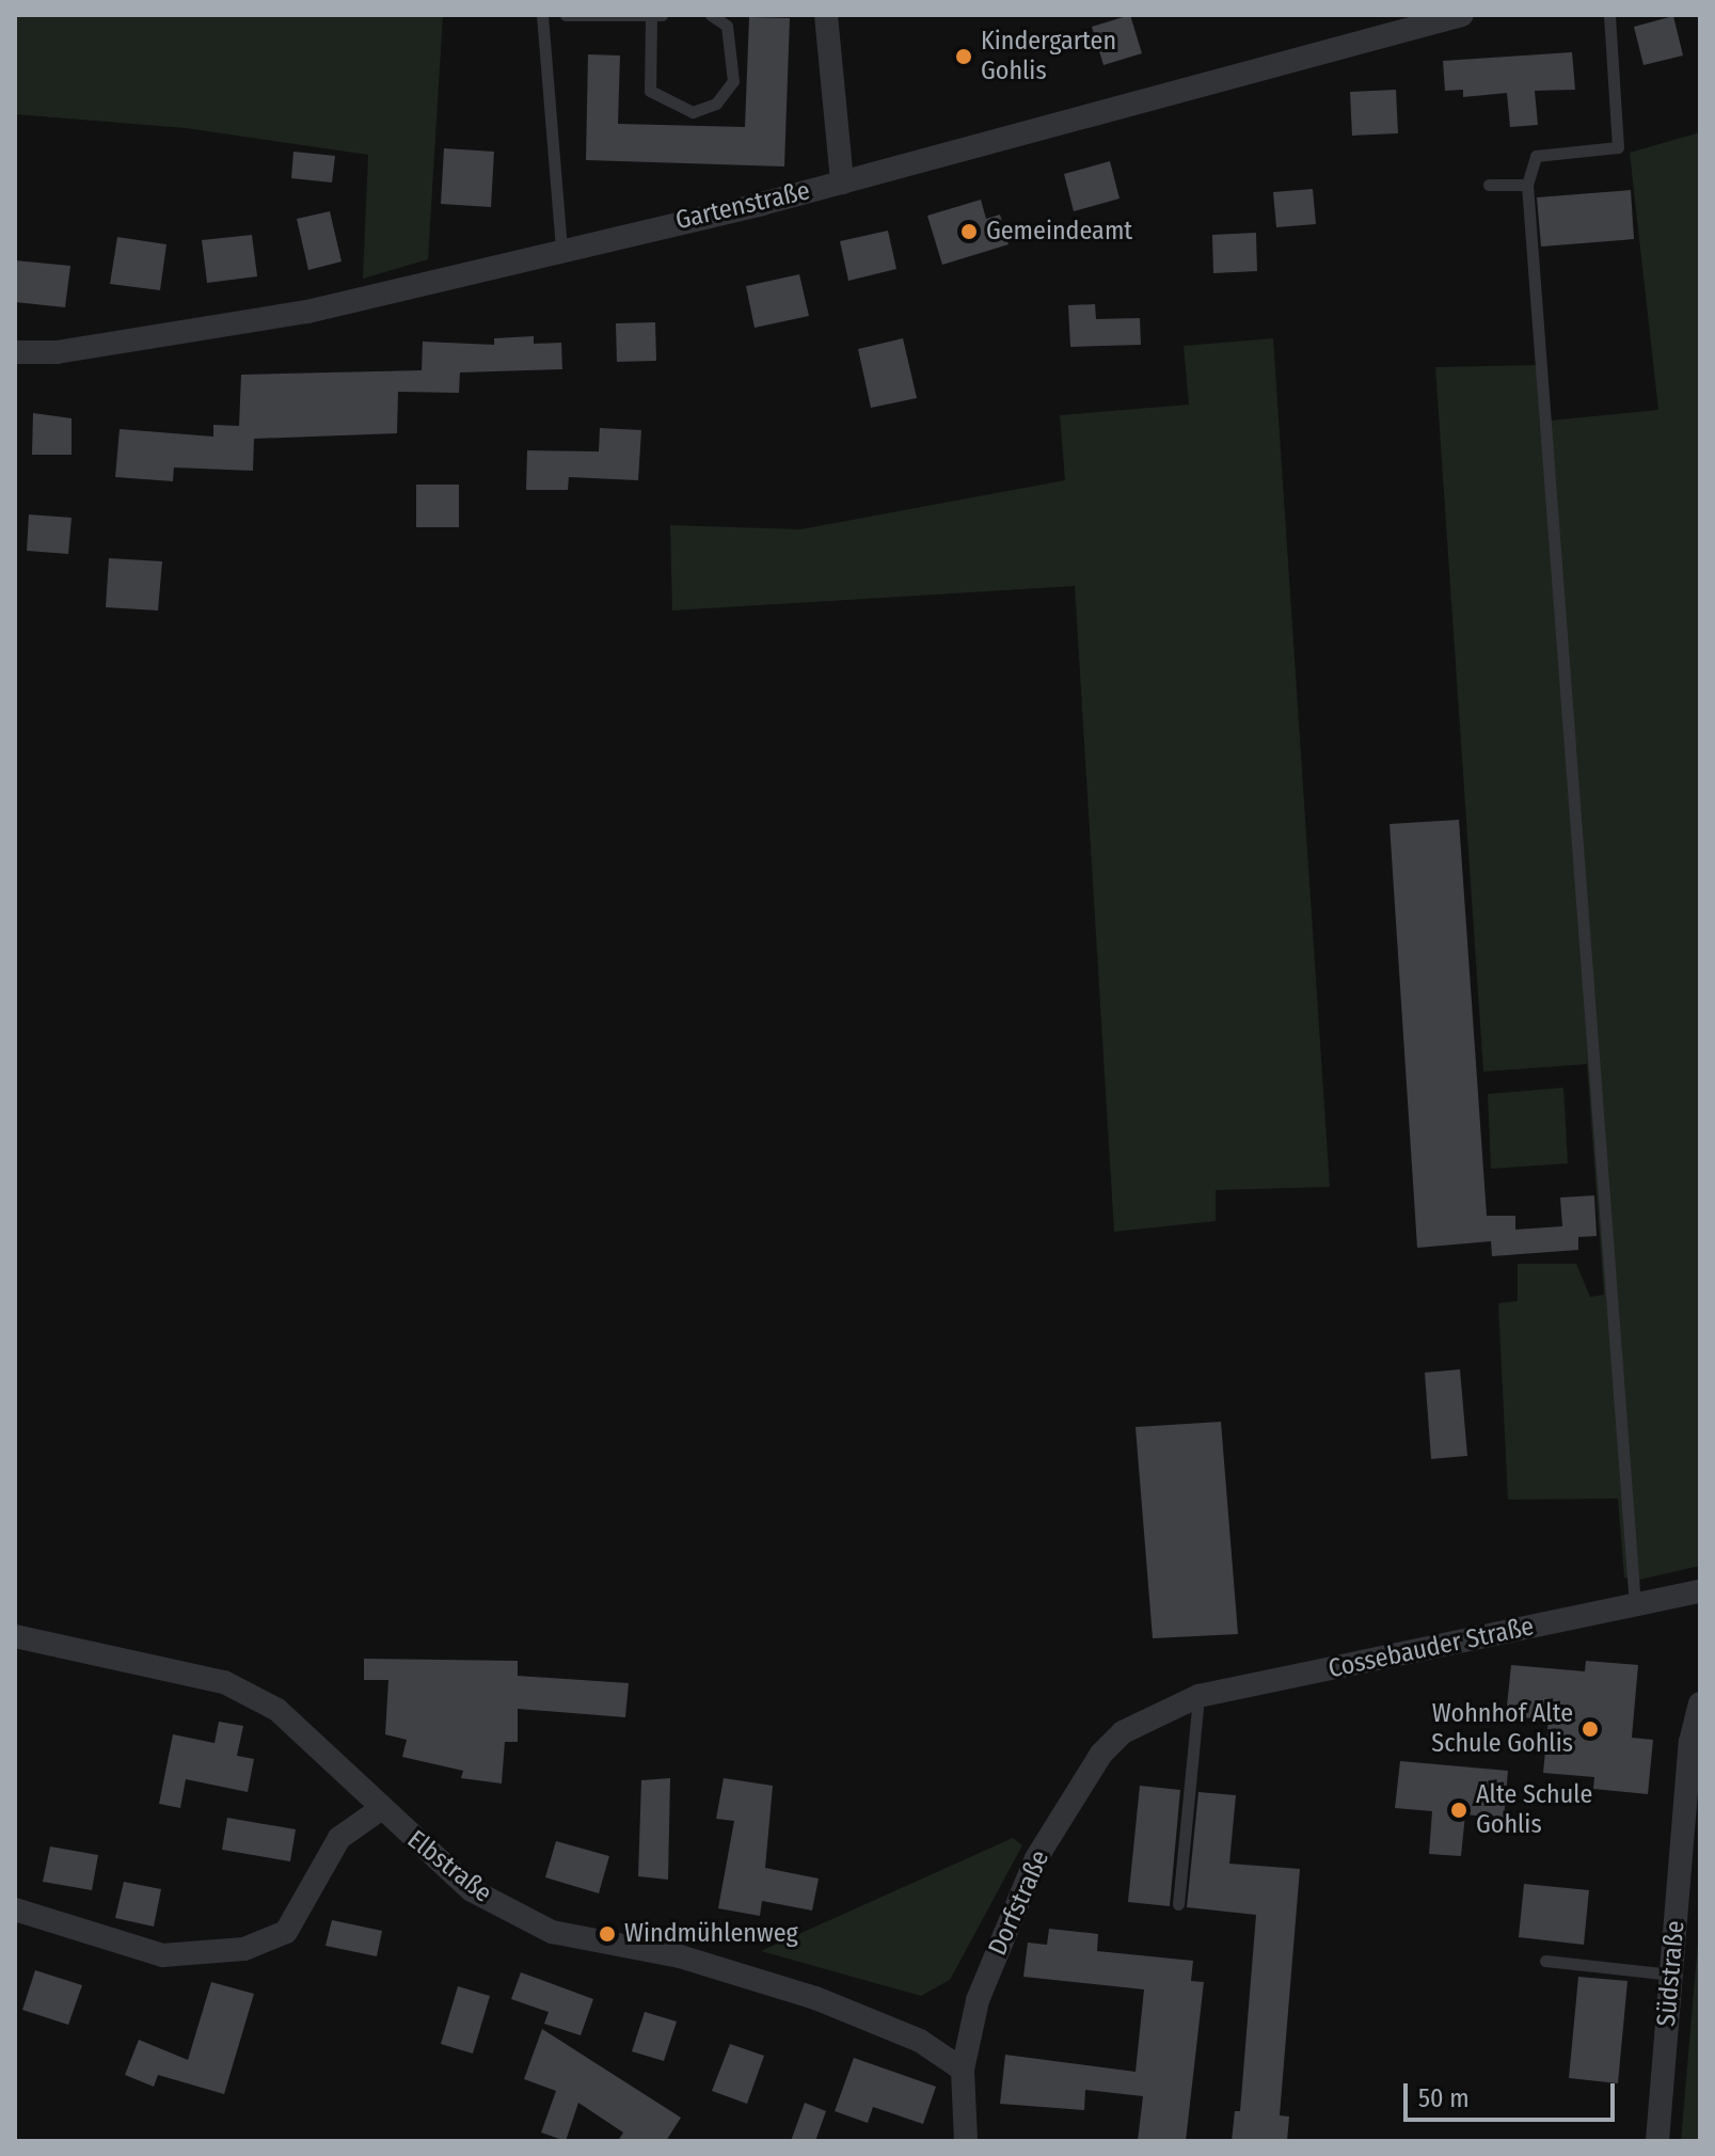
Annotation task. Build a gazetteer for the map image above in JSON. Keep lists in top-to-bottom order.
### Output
{
  "streets": {
    "street": [
      "Gartenstraße",
      "Cossebauder Straße",
      "Elbstraße",
      "Dorfstraße",
      "Südstraße"
    ]
  },
  "crossings": [
    ["Cossebauder Straße", "Dorfstraße"],
    ["Elbstraße", "Dorfstraße"]
  ],
  "places": [
    "Kindergarten Gohlis",
    "Gemeindeamt",
    "Wohnhof Alte Schule Gohlis",
    "Alte Schule Gohlis",
    "Windmühlenweg"
  ],
  "scale_bar": "50 m"
}
